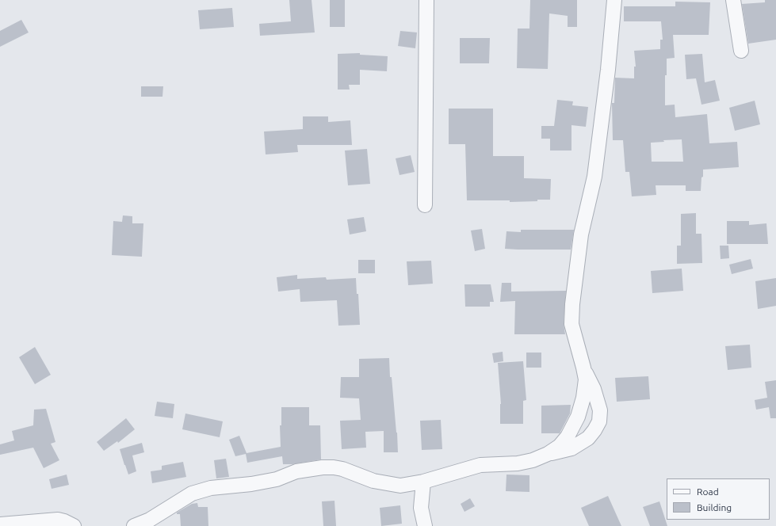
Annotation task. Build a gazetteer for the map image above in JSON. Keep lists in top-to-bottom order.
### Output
{
  "legend": ["Road", "Building"]
}
